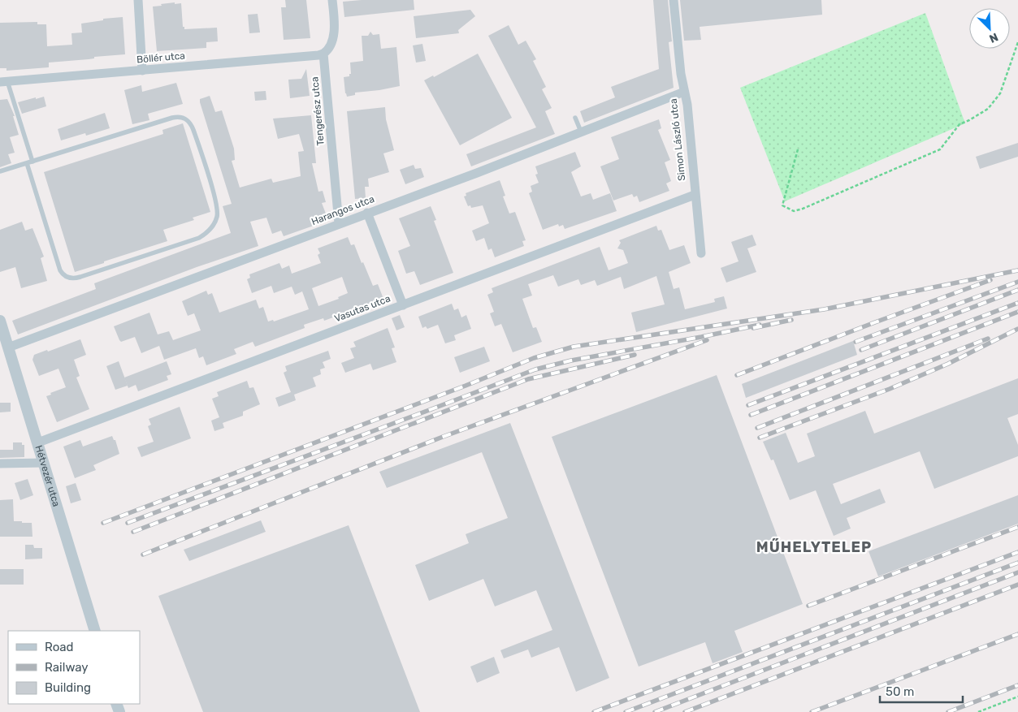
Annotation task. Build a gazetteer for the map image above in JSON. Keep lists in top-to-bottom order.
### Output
{
  "streets": {
    "street": [
      "Böllér utca",
      "Tengerész utca",
      "Simon László utca",
      "Harangos utca",
      "Vasutas utca",
      "Hétvezér utca"
    ]
  },
  "crossings": [
    ["Böllér utca", "Tengerész utca"],
    ["Tengerész utca", "Harangos utca"],
    ["Simon László utca", "Harangos utca"],
    ["Simon László utca", "Vasutas utca"],
    ["Harangos utca", "Hétvezér utca"],
    ["Vasutas utca", "Hétvezér utca"]
  ],
  "districts": ["MŰHELYTELEP"],
  "legend": ["Road", "Railway", "Building"],
  "scale_bar": "50 m",
  "north": "bottom right"
}
